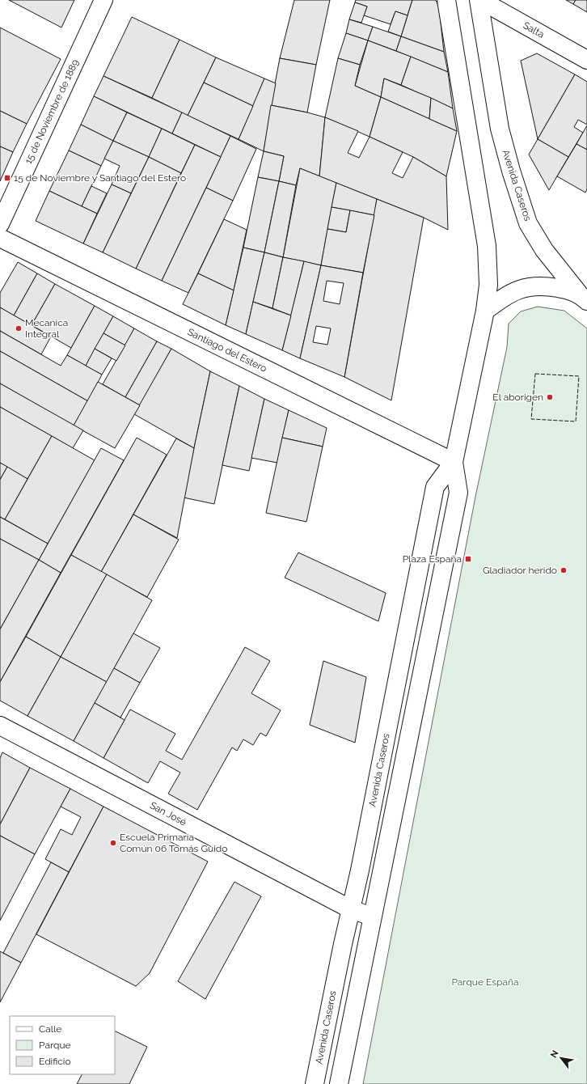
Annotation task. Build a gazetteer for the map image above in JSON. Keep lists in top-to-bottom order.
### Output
{
  "streets": {
    "street": [
      "Salta",
      "15 de Noviembre de 1889",
      "Avenida Caseros",
      "Santiago del Estero",
      "San José"
    ]
  },
  "crossings": [
    ["Salta", "Avenida Caseros"],
    ["Avenida Caseros", "Santiago del Estero"],
    ["Avenida Caseros", "San José"]
  ],
  "parks": ["Parque España"],
  "places": {
    "transit": ["15 de Noviembre y Santiago del Estero", "Plaza España"],
    "other": [
      "Mecanica Integral",
      "El aborigen",
      "Gladiador herido",
      "Escuela Primaria Común 06 Tomás Guido"
    ]
  },
  "legend": ["Calle", "Parque", "Edificio"],
  "north": "top left"
}
